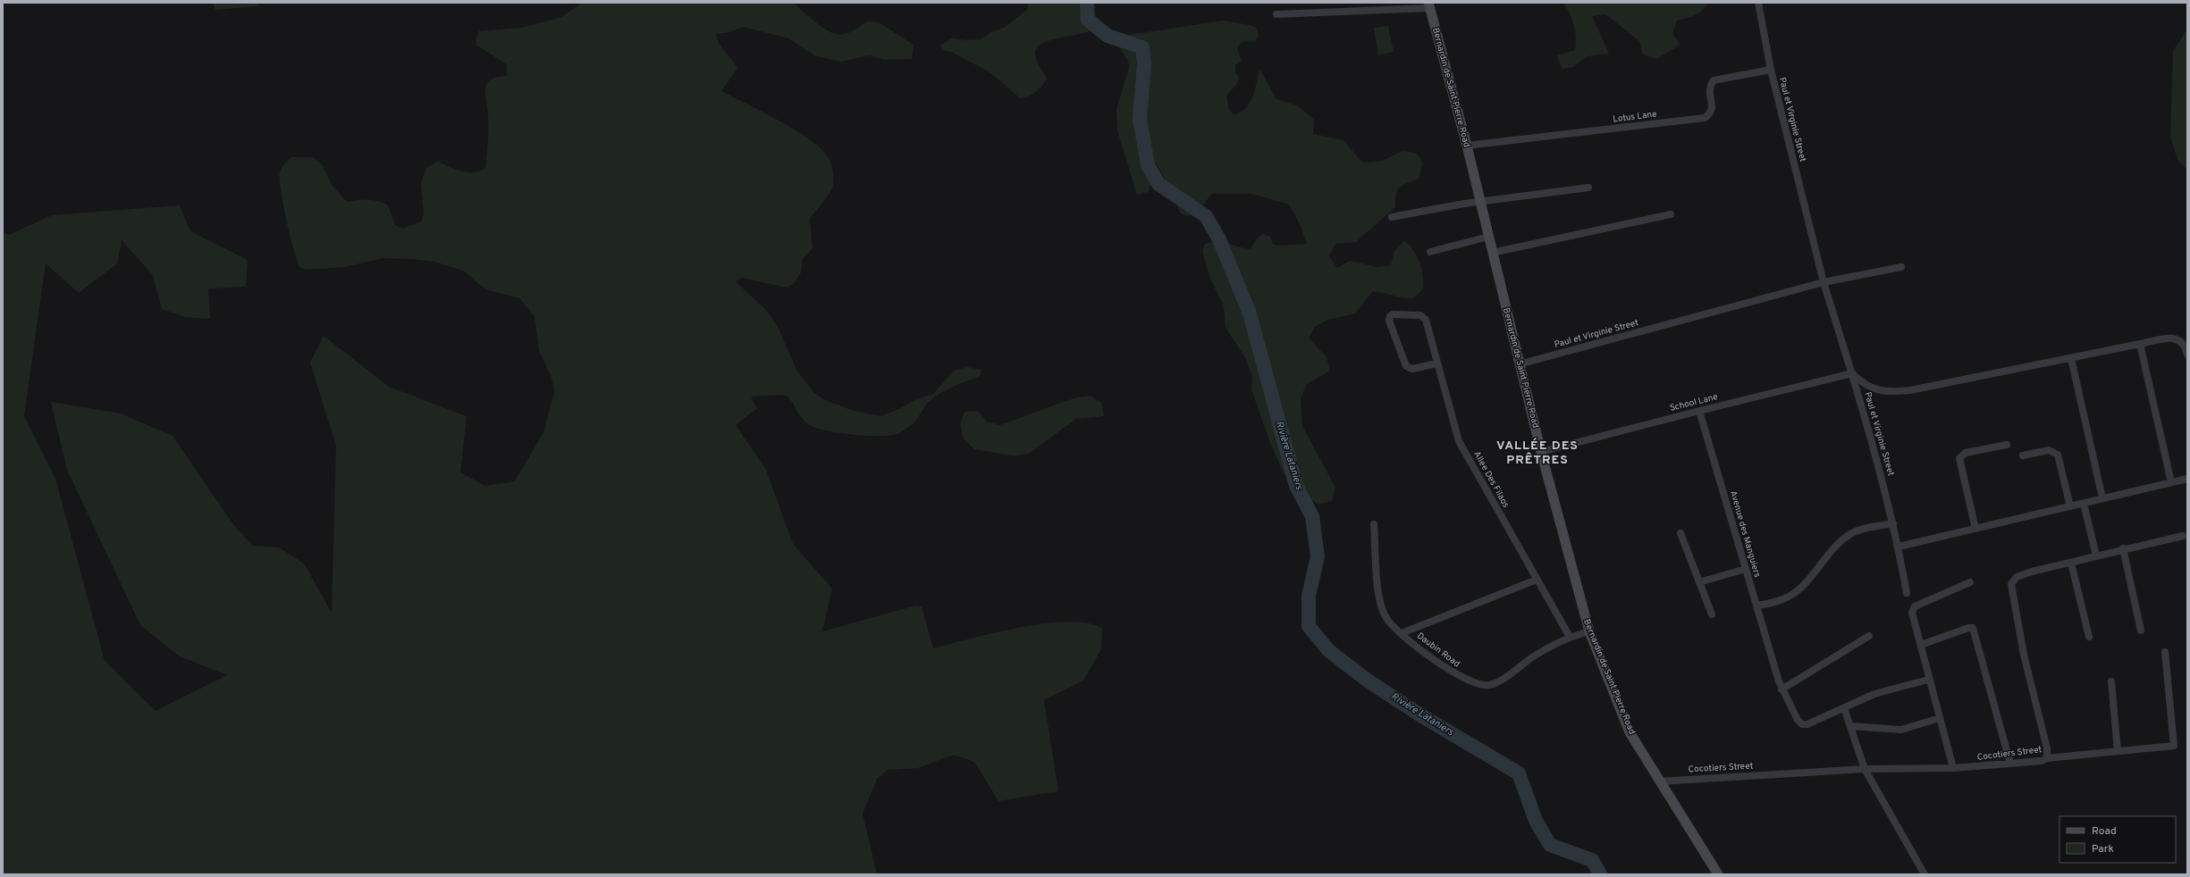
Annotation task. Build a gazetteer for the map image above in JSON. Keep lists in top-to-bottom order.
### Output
{
  "streets": {
    "main road": ["Bernardin de Saint Pierre Road"],
    "street": [
      "Lotus Lane",
      "Paul et Virginie Street",
      "School Lane",
      "Allee Des Filaos",
      "Avenue des Manguiers",
      "Daubin Road",
      "Cocotiers Street"
    ]
  },
  "crossings": [
    ["Bernardin de Saint Pierre Road", "Lotus Lane"],
    ["Bernardin de Saint Pierre Road", "Paul et Virginie Street"],
    ["Bernardin de Saint Pierre Road", "School Lane"],
    ["Bernardin de Saint Pierre Road", "Daubin Road"],
    ["Bernardin de Saint Pierre Road", "Cocotiers Street"],
    ["Lotus Lane", "Paul et Virginie Street"],
    ["Paul et Virginie Street", "School Lane"],
    ["School Lane", "Avenue des Manguiers"],
    ["Allee Des Filaos", "Daubin Road"]
  ],
  "districts": ["VALLÉE DES PRÊTRES"],
  "water": ["Rivière Lataniers"],
  "legend": ["Road", "Park"]
}
